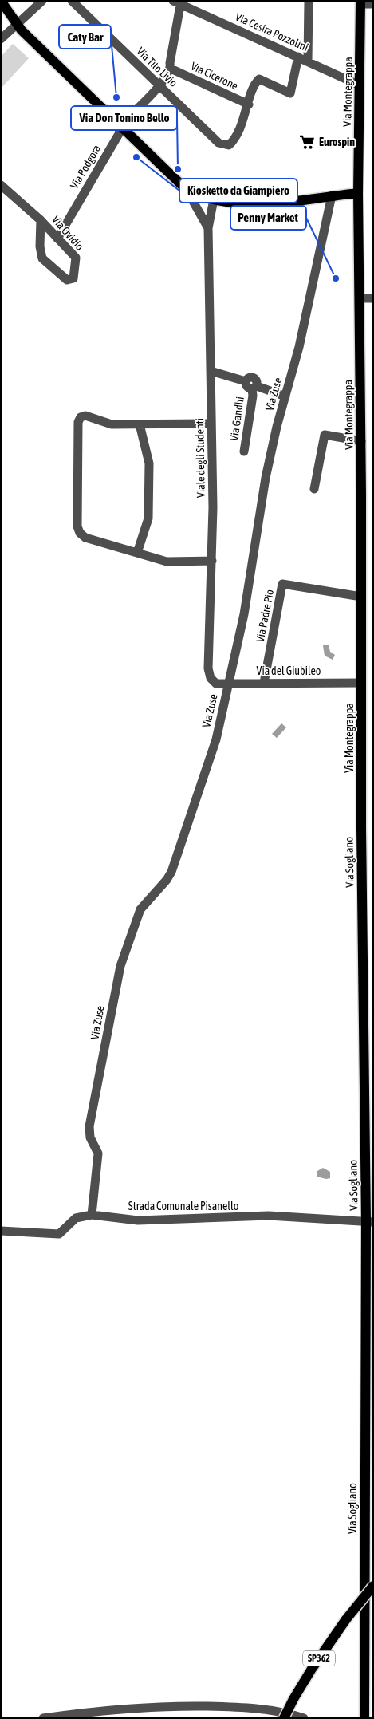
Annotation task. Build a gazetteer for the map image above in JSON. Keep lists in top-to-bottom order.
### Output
{
  "streets": {
    "main road": ["Via Montegrappa", "Via Sogliano", "SP362"],
    "street": [
      "Via Cesira Pozzolini",
      "Via Tito Livio",
      "Via Cicerone",
      "Via Podgora",
      "Via Ovidio",
      "Via Zuse",
      "Via Gandhi",
      "Viale degli Studenti",
      "Via Padre Pio",
      "Via del Giubileo",
      "Strada Comunale Pisanello"
    ]
  },
  "crossings": [
    ["Via Cesira Pozzolini", "Via Montegrappa"],
    ["Via Cesira Pozzolini", "Via Podgora"],
    ["Via Tito Livio", "Via Cicerone"],
    ["Via Tito Livio", "Via Podgora"],
    ["Via Cicerone", "Via Podgora"],
    ["Via Montegrappa", "Via Padre Pio"],
    ["Via Montegrappa", "Via del Giubileo"],
    ["Via Montegrappa", "Via Sogliano"],
    ["Via Podgora", "Via Ovidio"],
    ["Via Zuse", "Via del Giubileo"],
    ["Via Zuse", "Strada Comunale Pisanello"],
    ["Viale degli Studenti", "Via del Giubileo"],
    ["Via Padre Pio", "Via del Giubileo"],
    ["Via Sogliano", "Strada Comunale Pisanello"]
  ],
  "places": {
    "other": [
      "Caty Bar",
      "Kiosketto da Giampiero",
      "Via Don Tonino Bello",
      "Penny Market"
    ],
    "supermarket": ["Eurospin"]
  }
}
